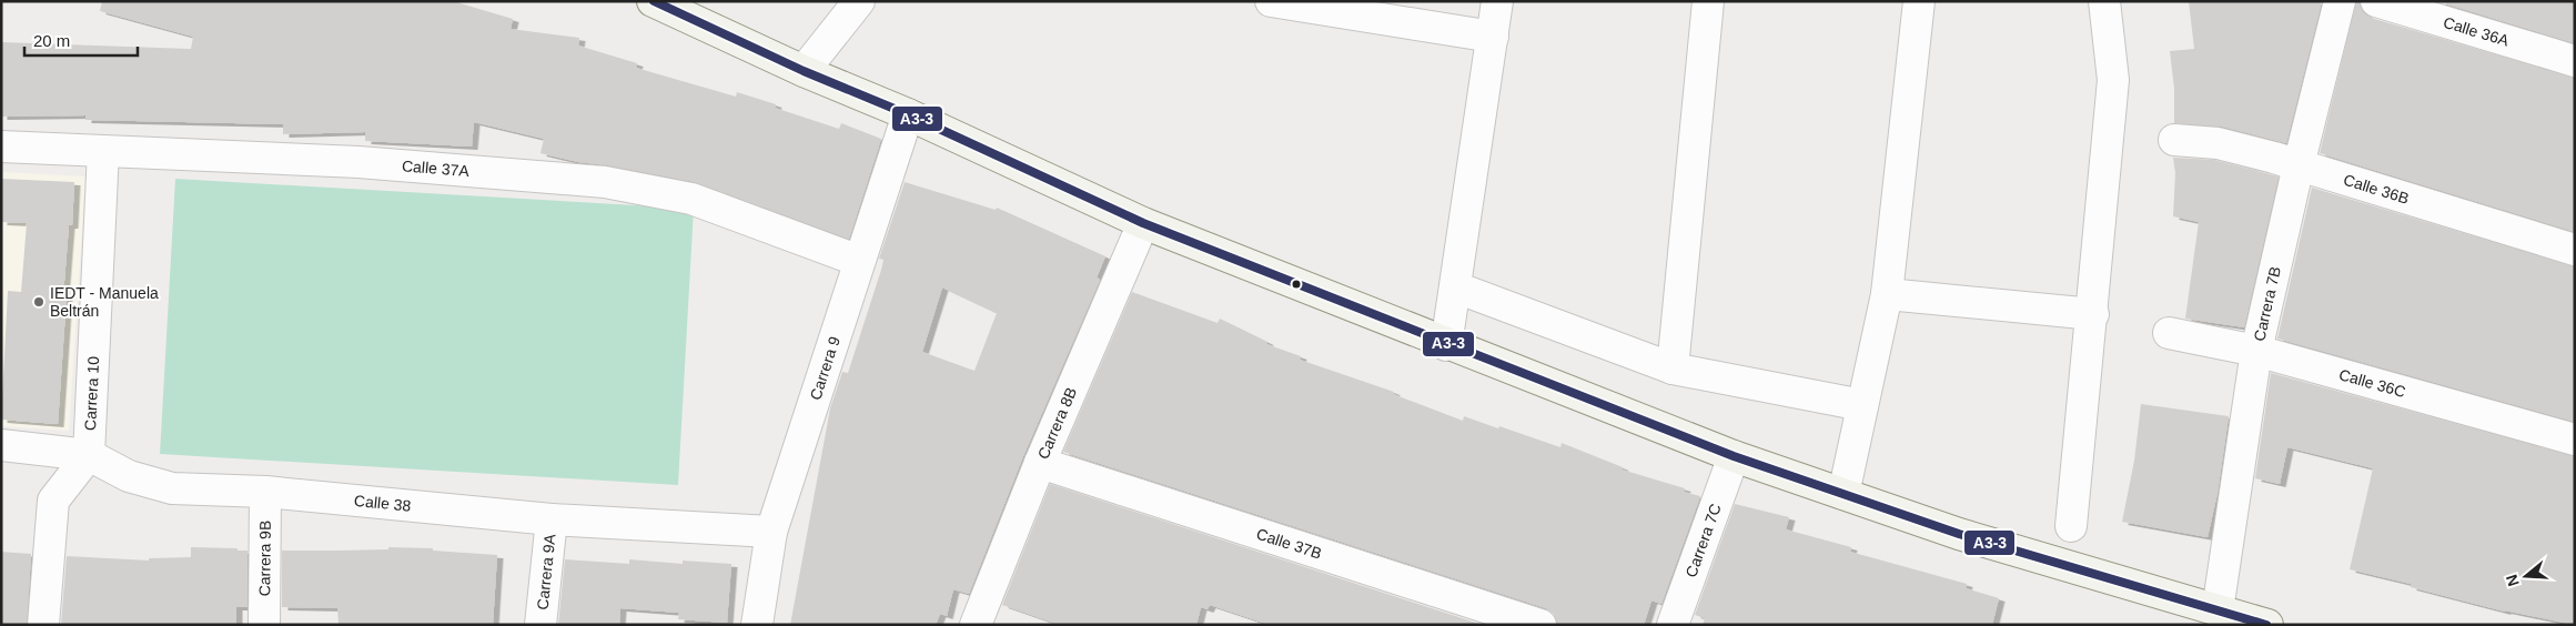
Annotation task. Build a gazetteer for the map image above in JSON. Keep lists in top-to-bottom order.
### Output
{
  "streets": {
    "street": [
      "Calle 36A",
      "Calle 37A",
      "Calle 36B",
      "Carrera 7B",
      "Carrera 9",
      "Calle 36C",
      "Carrera 10",
      "Carrera 8B",
      "Calle 38",
      "Carrera 7C",
      "Calle 37B",
      "Carrera 9B",
      "Carrera 9A"
    ]
  },
  "crossings": [
    ["Calle 37A", "Carrera 9"],
    ["Calle 37A", "Carrera 10"],
    ["Calle 36B", "Carrera 7B"],
    ["Carrera 7B", "Calle 36C"],
    ["Carrera 9", "Calle 38"],
    ["Carrera 10", "Calle 38"],
    ["Carrera 8B", "Calle 37B"],
    ["Calle 38", "Carrera 9B"],
    ["Calle 38", "Carrera 9A"]
  ],
  "places": ["IEDT - Manuela Beltrán"],
  "lines": ["transit line A3-3"],
  "scale_bar": "20 m",
  "north": "left"
}
